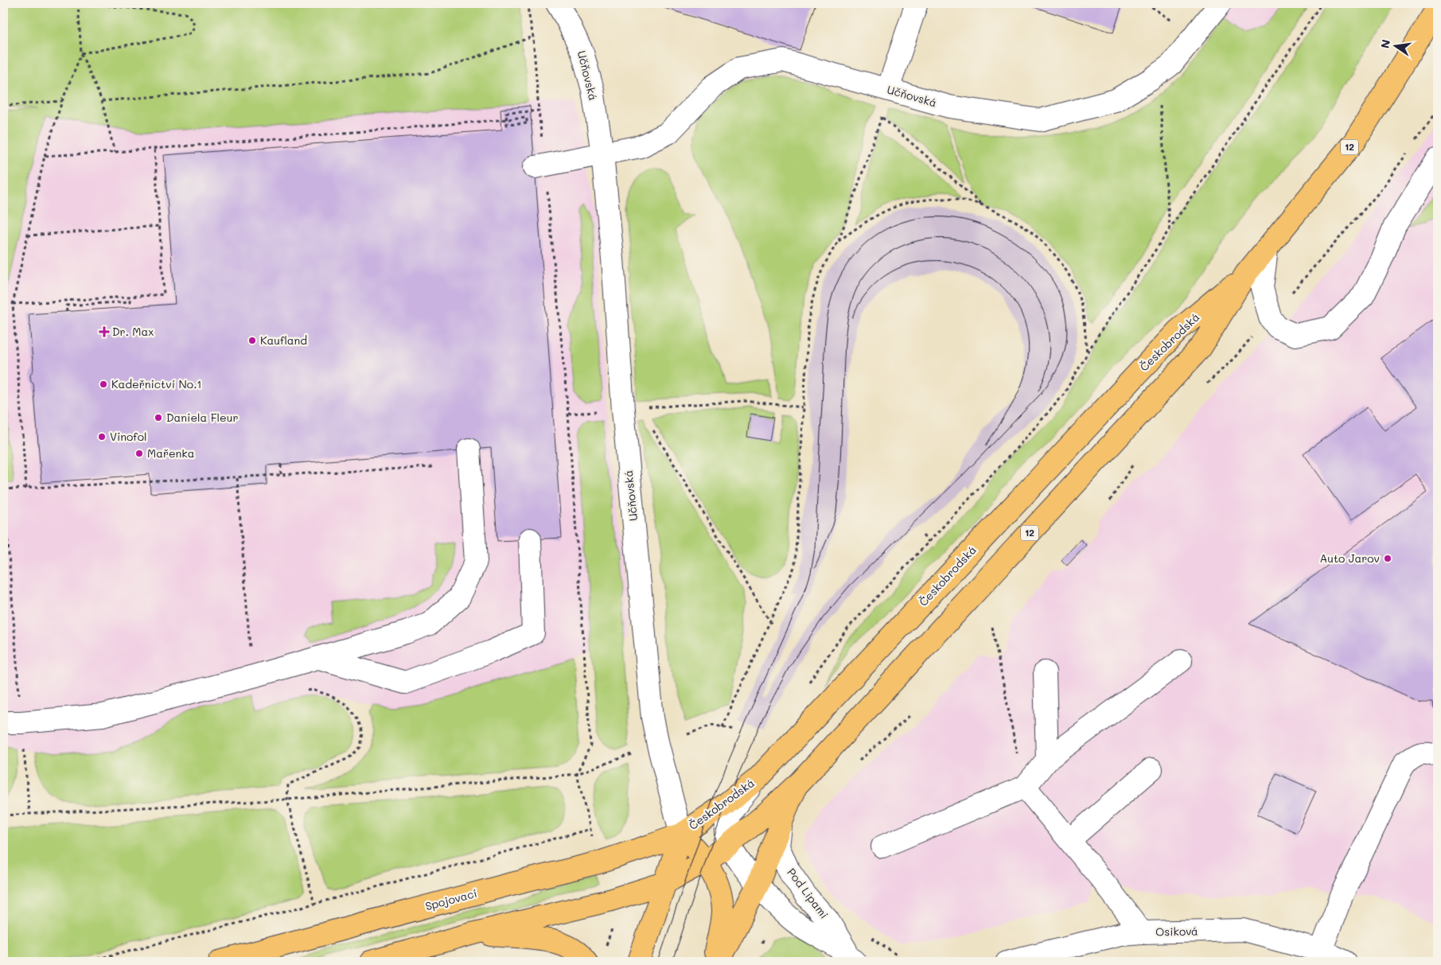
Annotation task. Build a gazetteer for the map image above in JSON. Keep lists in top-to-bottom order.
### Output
{
  "streets": {
    "main road": ["12", "Českobrodská", "Spojovací"],
    "street": ["Učňovská", "Pod Lipami", "Osiková"]
  },
  "crossings": [
    ["Učňovská", "Českobrodská"],
    ["Učňovská", "Spojovací"],
    ["Českobrodská", "Pod Lipami"],
    ["Českobrodská", "Spojovací"]
  ],
  "places": {
    "health": ["Dr. Max"],
    "other": [
      "Kaufland",
      "Kadeřnictví No.1",
      "Daniela Fleur",
      "Vinofol",
      "Mařenka",
      "Auto Jarov"
    ]
  },
  "north": "left"
}
